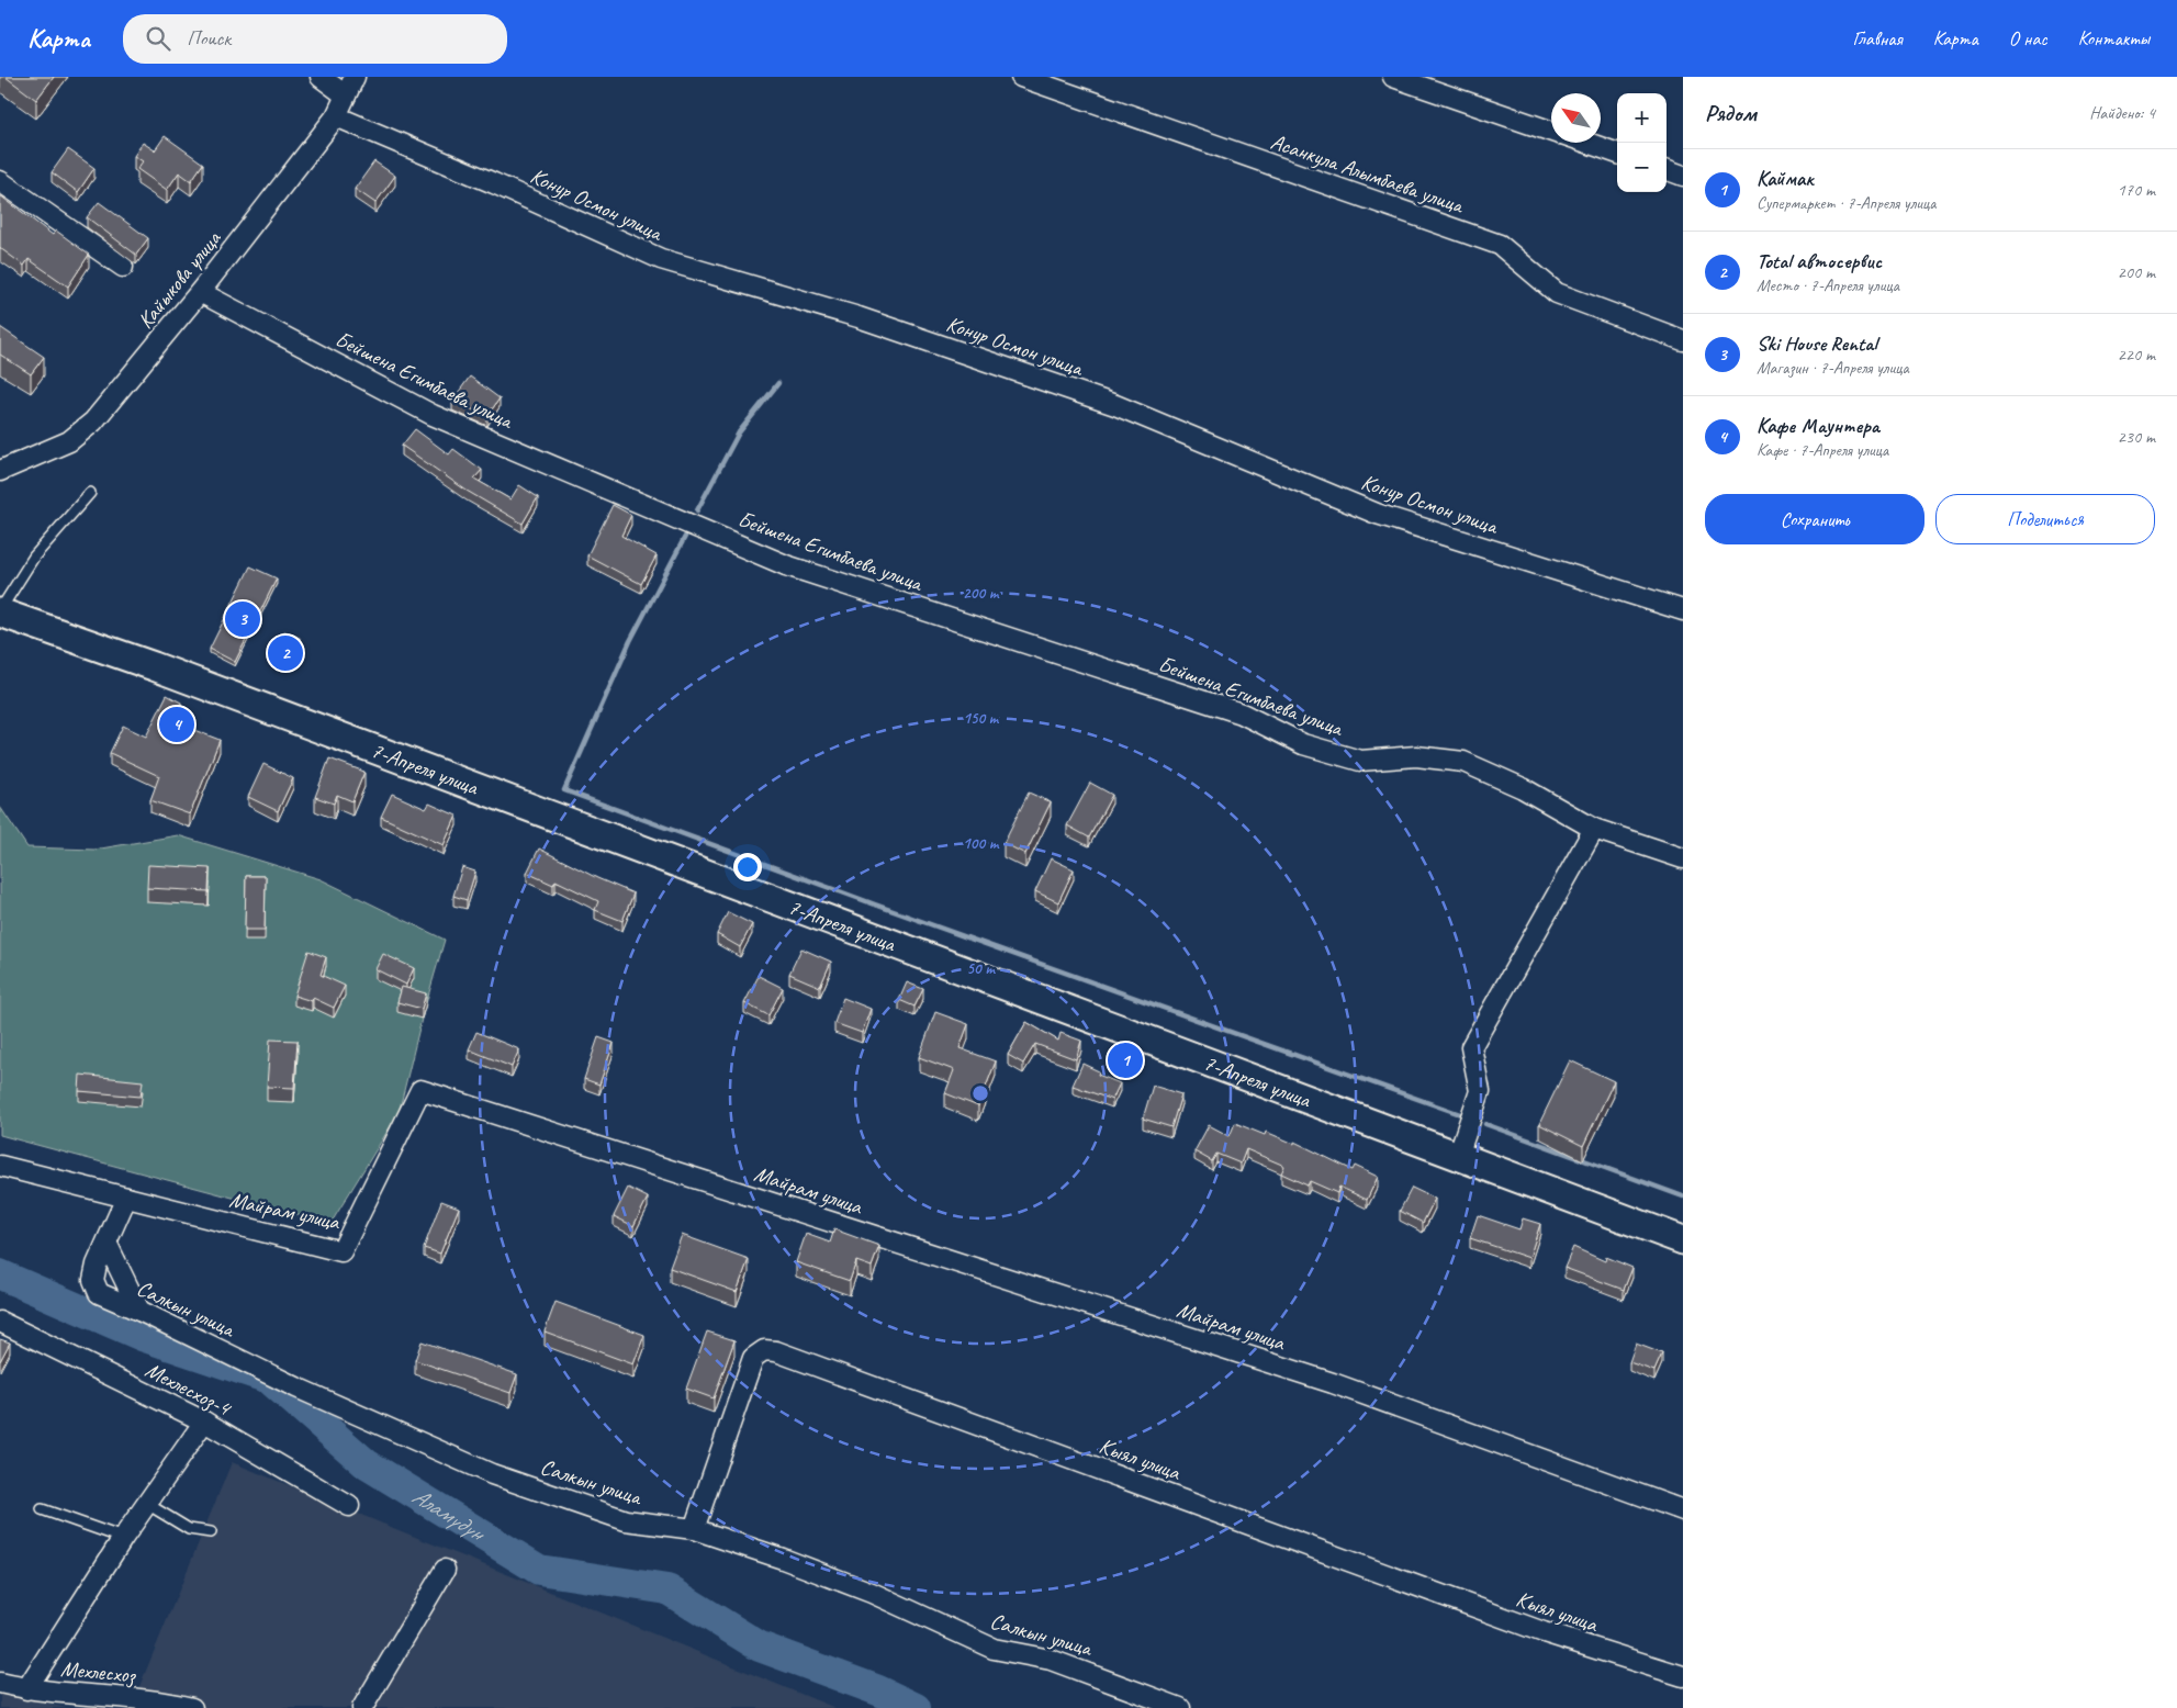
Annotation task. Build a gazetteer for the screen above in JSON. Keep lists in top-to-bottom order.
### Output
{
  "streets": {
    "main road": ["7-Апреля улица"],
    "street": [
      "Асанкула Алымбаева улица",
      "Конур Осмон улица",
      "Кайыкова улица",
      "Бейшена Егимбаева улица",
      "Майрам улица",
      "Салкын улица",
      "Мехлесхоз-4",
      "Кыял улица",
      "Мехлесхоз"
    ]
  },
  "crossings": [
    ["Конур Осмон улица", "Кайыкова улица"],
    ["Кайыкова улица", "Бейшена Егимбаева улица"],
    ["Майрам улица", "Салкын улица"],
    ["Салкын улица", "Кыял улица"]
  ],
  "water": ["Аламүдүн"],
  "north": "top left",
  "page": {
    "header": "Карта",
    "search": "Поиск",
    "nav": [
      "Главная",
      "Карта",
      "О нас",
      "Контакты"
    ],
    "heading": ["Рядом", "Найдено: 4"],
    "map_buttons": ["+", "−"],
    "list": [
      {
        "mark": "1",
        "name": "Каймак",
        "note": "Супермаркет · 7-Апреля улица",
        "value": "170 m"
      },
      {
        "mark": "2",
        "name": "Total автосервис",
        "note": "Место · 7-Апреля улица",
        "value": "200 m"
      },
      {
        "mark": "3",
        "name": "Ski House Rental",
        "note": "Магазин · 7-Апреля улица",
        "value": "220 m"
      },
      {
        "mark": "4",
        "name": "Кафе Маунтера",
        "note": "Кафе · 7-Апреля улица",
        "value": "230 m"
      }
    ],
    "buttons": ["Сохранить", "Поделиться"],
    "pins": [
      "3",
      "2",
      "4",
      "1"
    ]
  },
  "rings": [
    "200 m",
    "150 m",
    "100 m",
    "50 m"
  ]
}
